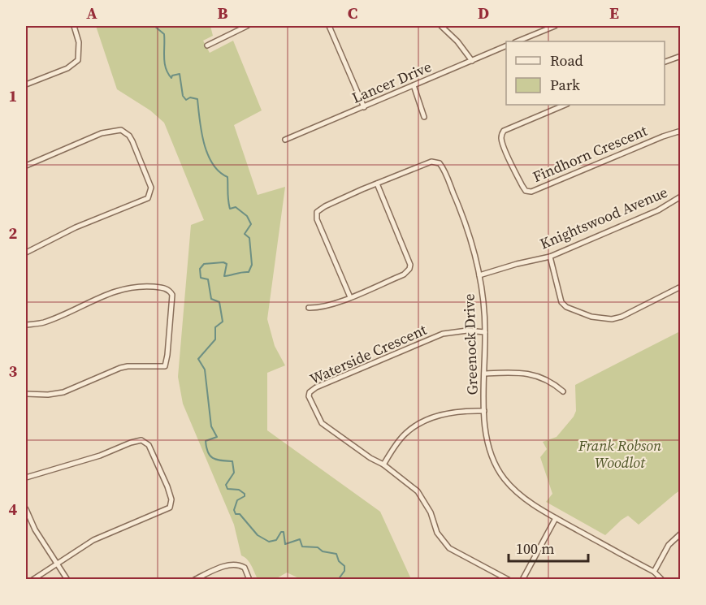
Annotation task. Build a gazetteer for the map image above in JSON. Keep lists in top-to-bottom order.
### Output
{
  "streets": {
    "street": [
      "Lancer Drive",
      "Findhorn Crescent",
      "Knightswood Avenue",
      "Greenock Drive",
      "Waterside Crescent"
    ]
  },
  "crossings": [
    ["Knightswood Avenue", "Greenock Drive"],
    ["Greenock Drive", "Waterside Crescent"]
  ],
  "parks": ["Frank Robson Woodlot"],
  "legend": ["Road", "Park"],
  "scale_bar": "100 m",
  "grid": {
    "columns": [
      "A",
      "B",
      "C",
      "D",
      "E"
    ],
    "rows": [
      "1",
      "2",
      "3",
      "4"
    ]
  }
}
